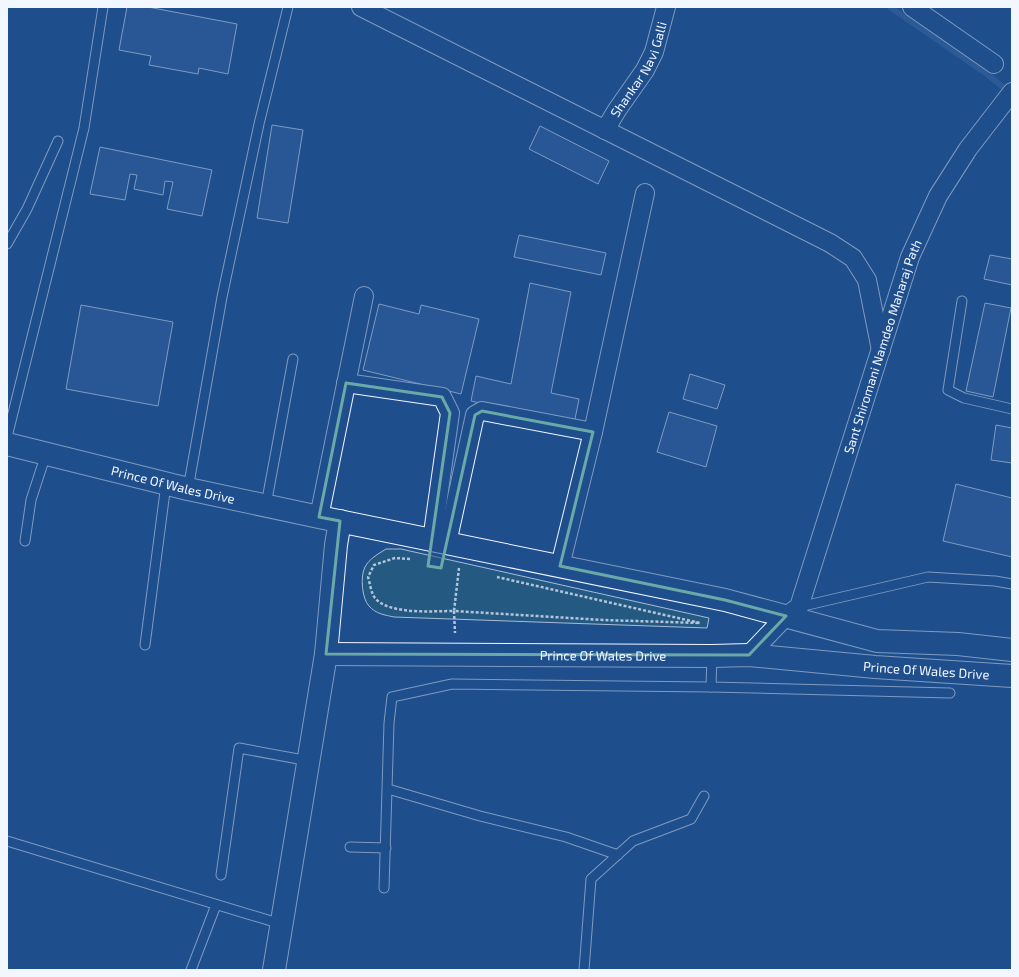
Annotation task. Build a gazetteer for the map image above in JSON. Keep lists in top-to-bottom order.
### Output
{
  "streets": {
    "street": ["Shankar Navi Galli", "Sant Shiromani Namdeo Maharaj Path", "Prince Of Wales Drive"]
  },
  "crossings": [
    ["Sant Shiromani Namdeo Maharaj Path", "Prince Of Wales Drive"]
  ]
}
